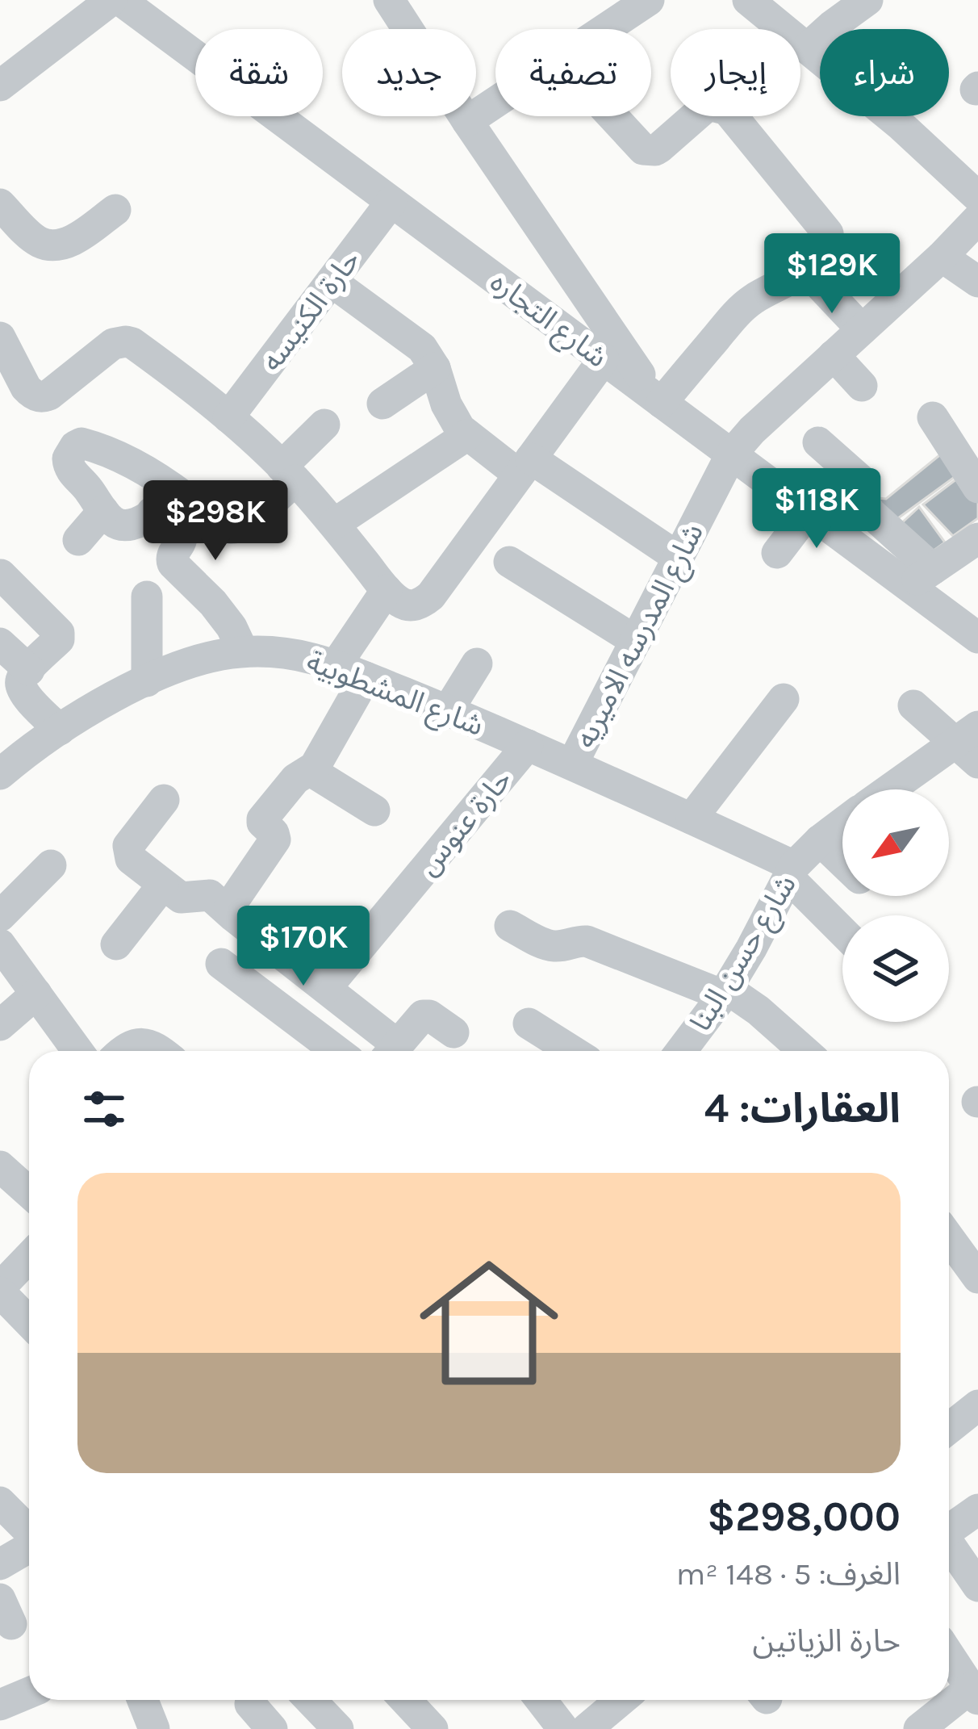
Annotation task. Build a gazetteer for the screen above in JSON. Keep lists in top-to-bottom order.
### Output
{
  "streets": {
    "street": [
      "حارة الكنيسه",
      "شارع التجاره",
      "شارع المدرسه الاميريه",
      "شارع المشطوبية",
      "حارة عنوس",
      "شارع حسن البنا"
    ]
  },
  "crossings": [
    ["حارة الكنيسه", "شارع التجاره"],
    ["شارع التجاره", "شارع المدرسه الاميريه"],
    ["شارع المدرسه الاميريه", "شارع المشطوبية"],
    ["شارع المشطوبية", "حارة عنوس"],
    ["شارع المشطوبية", "شارع حسن البنا"]
  ],
  "north": "bottom left",
  "page": {
    "chip": [
      "شراء",
      "إيجار",
      "تصفية",
      "جديد",
      "شقة"
    ],
    "price": [
      "$129K",
      "$118K",
      "$298K",
      "$170K"
    ],
    "heading": "العقارات: 4",
    "list": [
      {
        "name": "$298,000",
        "note": "الغرف: 5 · 148 m² · حارة الزياتين"
      }
    ]
  }
}
